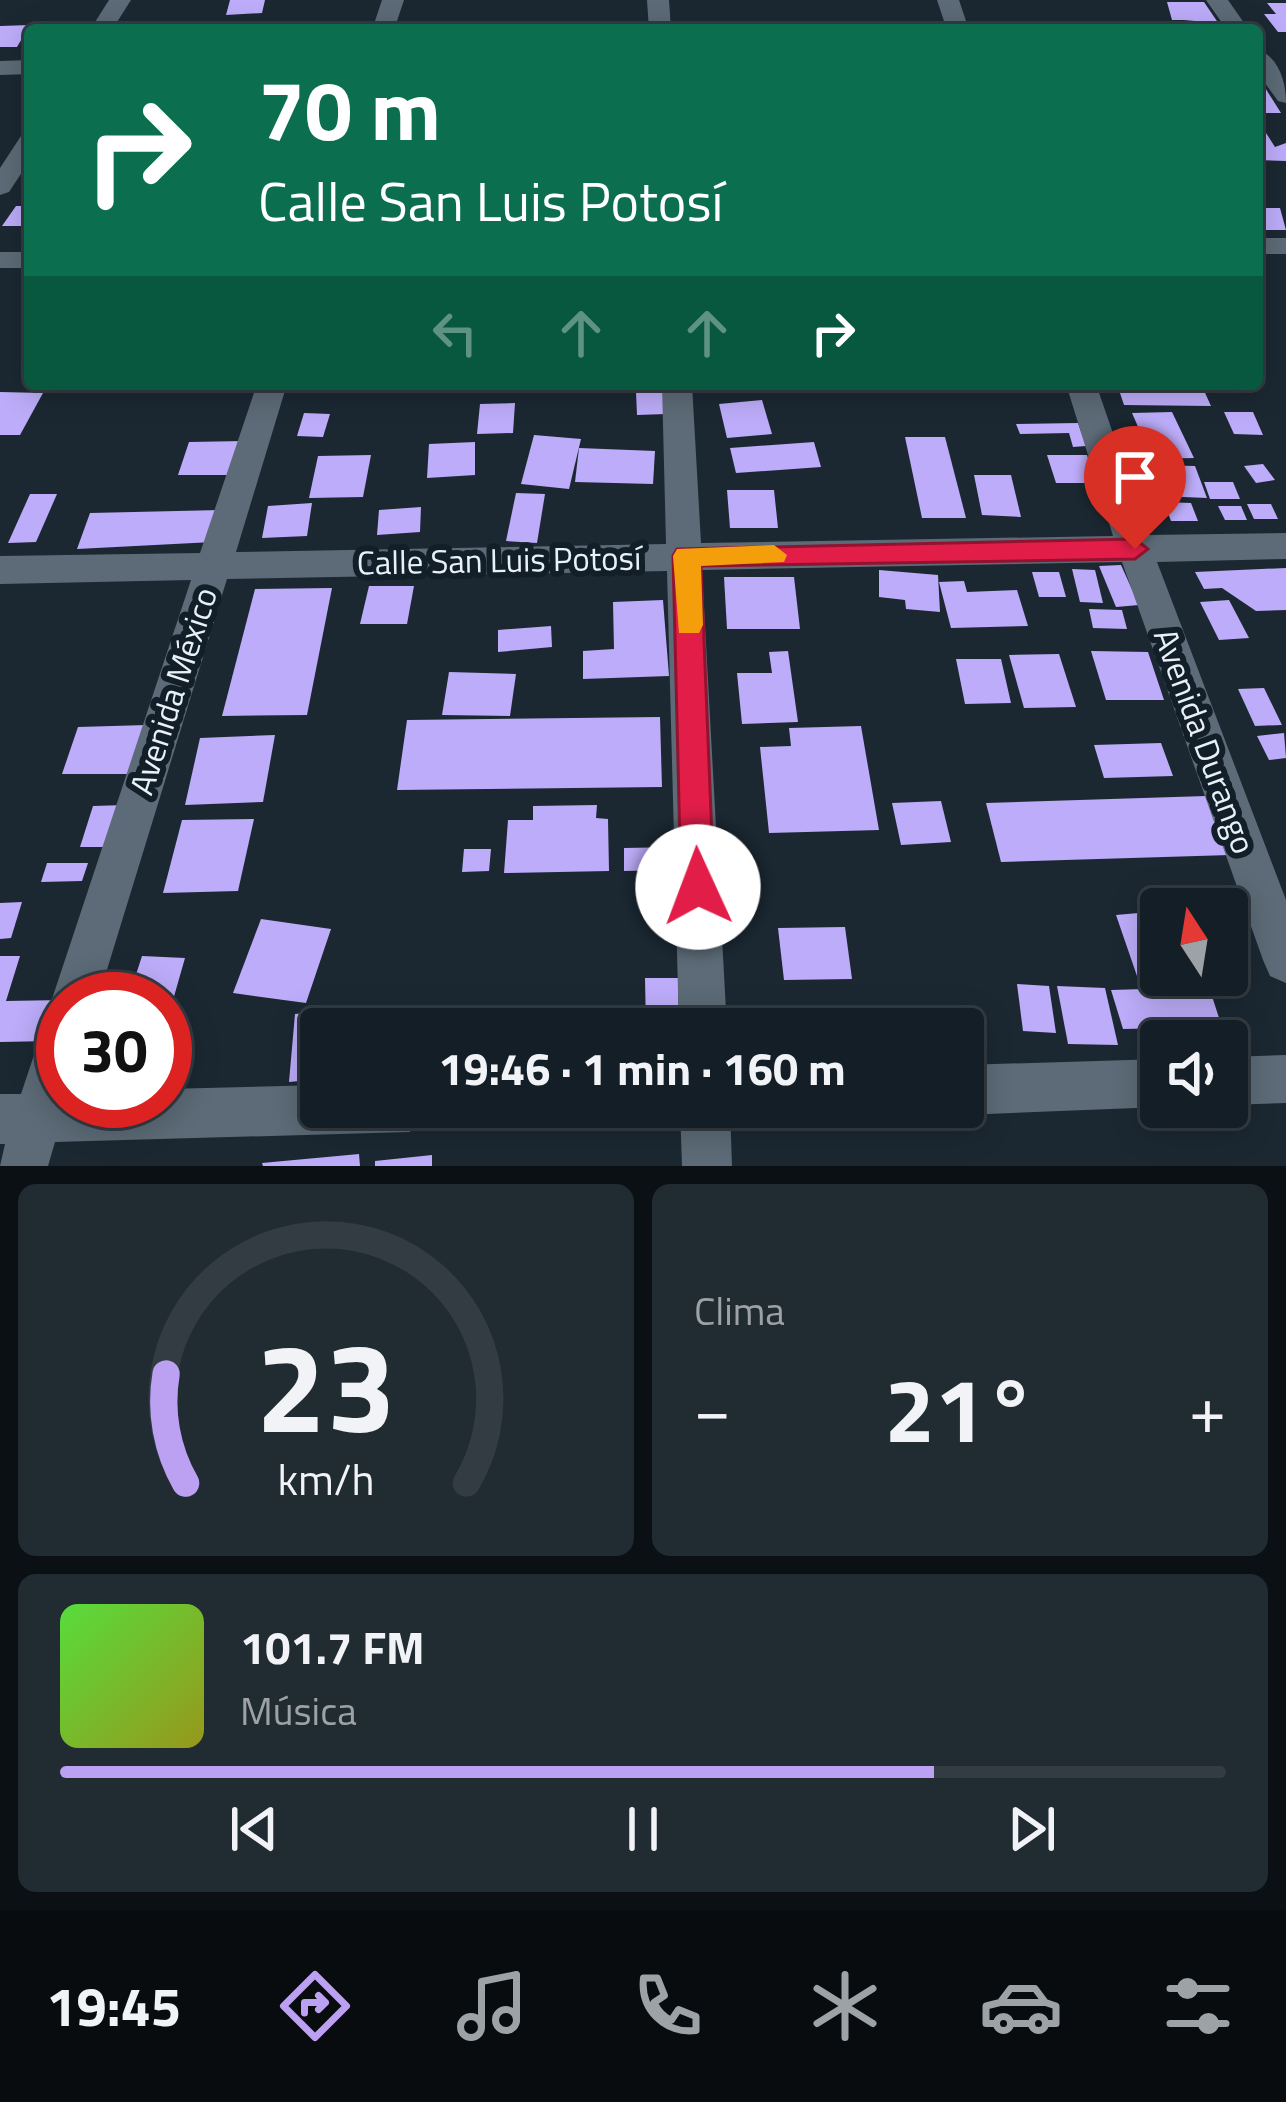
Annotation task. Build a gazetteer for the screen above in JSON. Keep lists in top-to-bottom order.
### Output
{
  "streets": {
    "street": ["Calle San Luis Potosí", "Avenida México", "Avenida Durango"]
  },
  "crossings": [
    ["Calle San Luis Potosí", "Avenida México"],
    ["Calle San Luis Potosí", "Avenida Durango"]
  ],
  "north": "top",
  "page": {
    "turn": ["70 m", "Calle San Luis Potosí"],
    "limit": "30",
    "trip": "19:46 · 1 min · 160 m",
    "tile": "Clima",
    "heat": ["−", "21°", "+"],
    "song": ["101.7 FM", "Música"],
    "tabs": "19:45",
    "gauge": ["23", "km/h"]
  }
}
